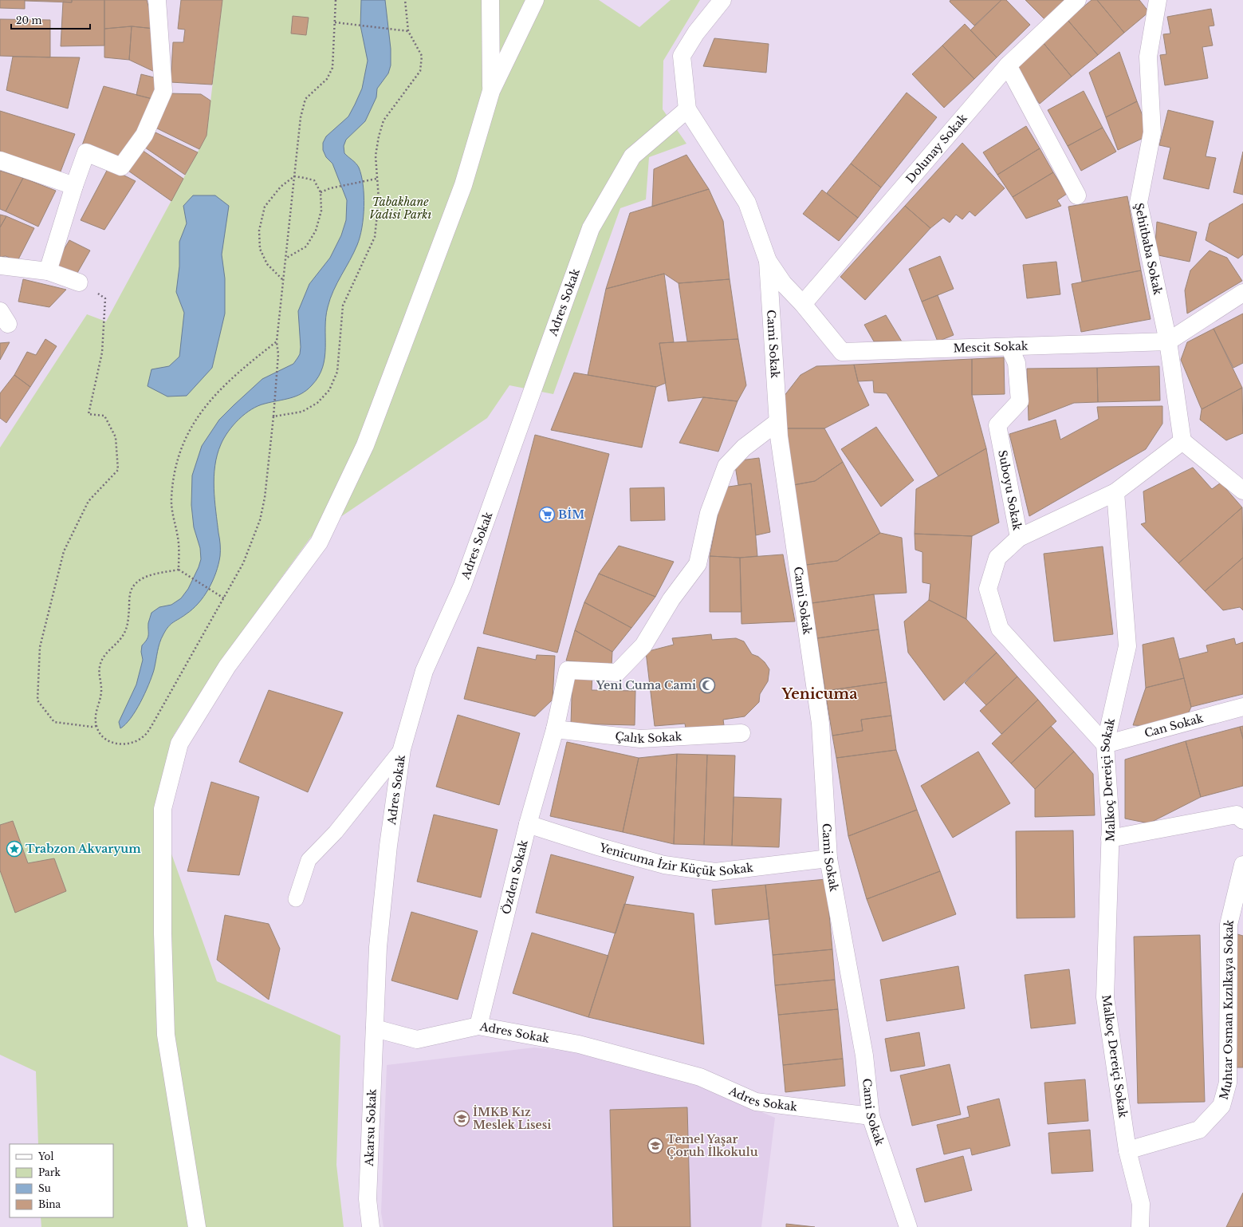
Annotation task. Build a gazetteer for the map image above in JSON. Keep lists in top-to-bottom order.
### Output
{
  "streets": {
    "street": [
      "Dolunay Sokak",
      "Şehitbaba Sokak",
      "Adres Sokak",
      "Cami Sokak",
      "Mescit Sokak",
      "Suboyu Sokak",
      "Can Sokak",
      "Çalık Sokak",
      "Malkoç Dereiçi Sokak",
      "Yenicuma İzir Küçük Sokak",
      "Özden Sokak",
      "Muhtar Osman Kızılkaya Sokak",
      "Akarsu Sokak"
    ]
  },
  "crossings": [
    ["Dolunay Sokak", "Mescit Sokak"],
    ["Şehitbaba Sokak", "Mescit Sokak"],
    ["Adres Sokak", "Cami Sokak"],
    ["Adres Sokak", "Özden Sokak"],
    ["Adres Sokak", "Akarsu Sokak"],
    ["Cami Sokak", "Mescit Sokak"],
    ["Cami Sokak", "Yenicuma İzir Küçük Sokak"],
    ["Cami Sokak", "Özden Sokak"],
    ["Mescit Sokak", "Suboyu Sokak"],
    ["Suboyu Sokak", "Can Sokak"],
    ["Suboyu Sokak", "Malkoç Dereiçi Sokak"],
    ["Can Sokak", "Malkoç Dereiçi Sokak"],
    ["Çalık Sokak", "Özden Sokak"],
    ["Malkoç Dereiçi Sokak", "Muhtar Osman Kızılkaya Sokak"],
    ["Yenicuma İzir Küçük Sokak", "Özden Sokak"]
  ],
  "districts": ["Yenicuma"],
  "parks": ["Tabakhane Vadisi Parkı"],
  "places": {
    "supermarket": ["BİM"],
    "mosque": ["Yeni Cuma Cami"],
    "place": ["Trabzon Akvaryum"],
    "school or university": ["İMKB Kız Meslek Lisesi", "Temel Yaşar Çoruh İlkokulu"]
  },
  "legend": [
    "Yol",
    "Park",
    "Su",
    "Bina"
  ],
  "scale_bar": "20 m"
}
